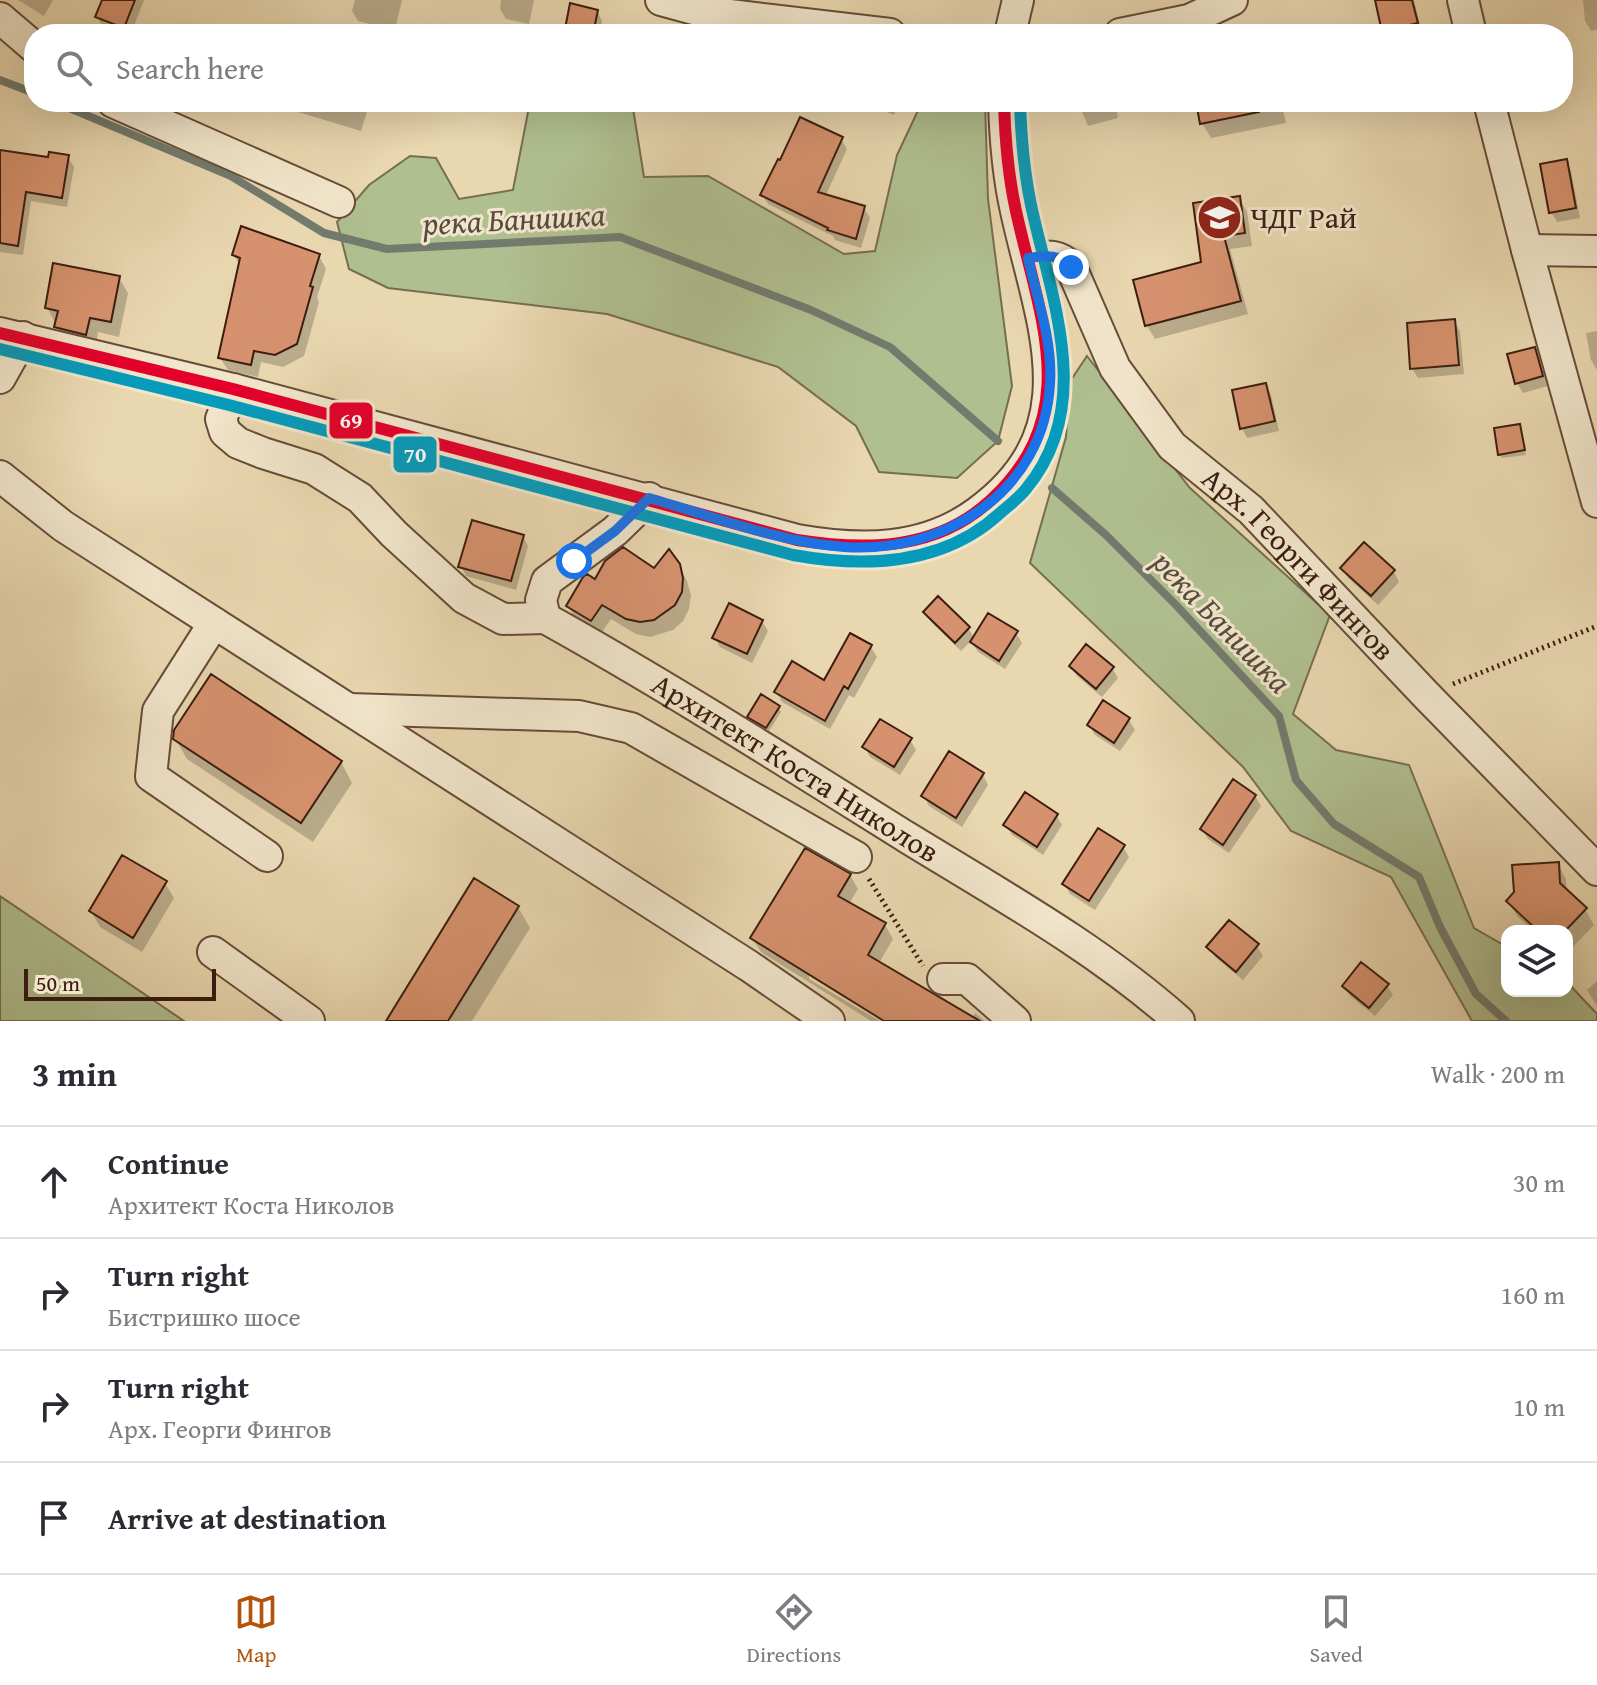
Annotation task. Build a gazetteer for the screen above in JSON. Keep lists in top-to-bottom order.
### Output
{
  "streets": {
    "street": ["Арх. Георги Фингов", "Архитект Коста Николов"]
  },
  "water": ["река Банишка"],
  "places": {
    "school or university": ["ЧДГ Рай"]
  },
  "lines": ["transit line 69", "transit line 70"],
  "scale_bar": "50 m",
  "page": {
    "search": "Search here",
    "scale": "50 m",
    "heading": ["3 min", "Walk · 200 m"],
    "list": [
      ["Continue", "Архитект Коста Николов", "30 m"],
      ["Turn right", "Бистришко шосе", "160 m"],
      ["Turn right", "Арх. Георги Фингов", "10 m"],
      "Arrive at destination"
    ],
    "nav": ["Map", "Directions", "Saved"]
  }
}
